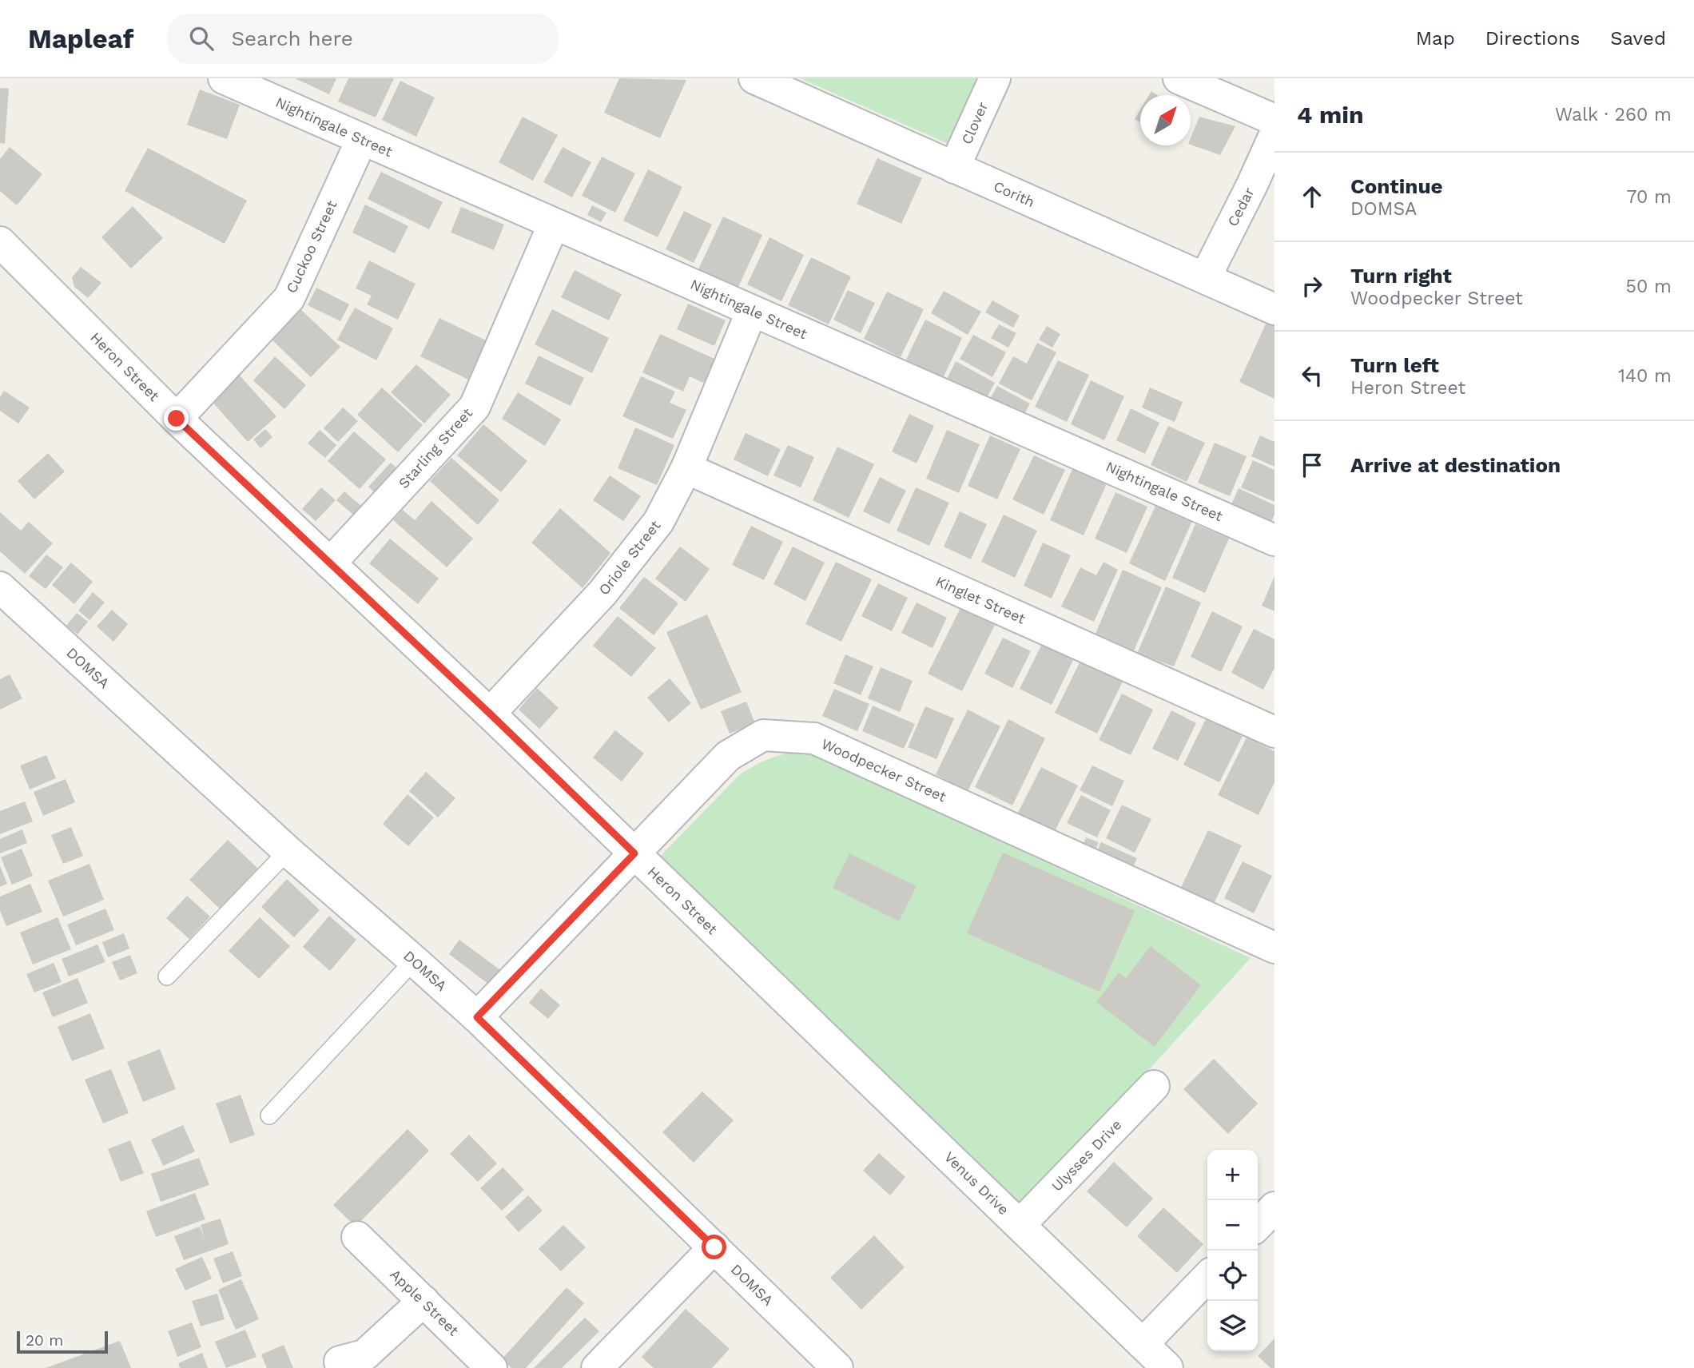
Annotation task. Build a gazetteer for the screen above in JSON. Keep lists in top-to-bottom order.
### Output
{
  "streets": {
    "street": [
      "Clover",
      "Nightingale Street",
      "Corith",
      "Cedar",
      "Cuckoo Street",
      "Heron Street",
      "Starling Street",
      "Oriole Street",
      "Kinglet Street",
      "DOMSA",
      "Woodpecker Street",
      "Ulysses Drive",
      "Venus Drive",
      "Apple Street"
    ]
  },
  "crossings": [
    ["Clover", "Corith"],
    ["Nightingale Street", "Cuckoo Street"],
    ["Nightingale Street", "Starling Street"],
    ["Nightingale Street", "Oriole Street"],
    ["Corith", "Cedar"],
    ["Cuckoo Street", "Heron Street"],
    ["Heron Street", "Starling Street"],
    ["Heron Street", "Oriole Street"],
    ["Heron Street", "Woodpecker Street"],
    ["Heron Street", "Venus Drive"],
    ["Oriole Street", "Kinglet Street"],
    ["DOMSA", "Woodpecker Street"],
    ["Ulysses Drive", "Venus Drive"]
  ],
  "scale_bar": "20 m",
  "north": "top right",
  "page": {
    "header": "Mapleaf",
    "search": "Search here",
    "nav": ["Map", "Directions", "Saved"],
    "heading": ["4 min", "Walk · 260 m"],
    "list": [
      ["Continue", "DOMSA", "70 m"],
      ["Turn right", "Woodpecker Street", "50 m"],
      ["Turn left", "Heron Street", "140 m"],
      "Arrive at destination"
    ],
    "map_buttons": ["+", "−"],
    "scale": "20 m"
  }
}
